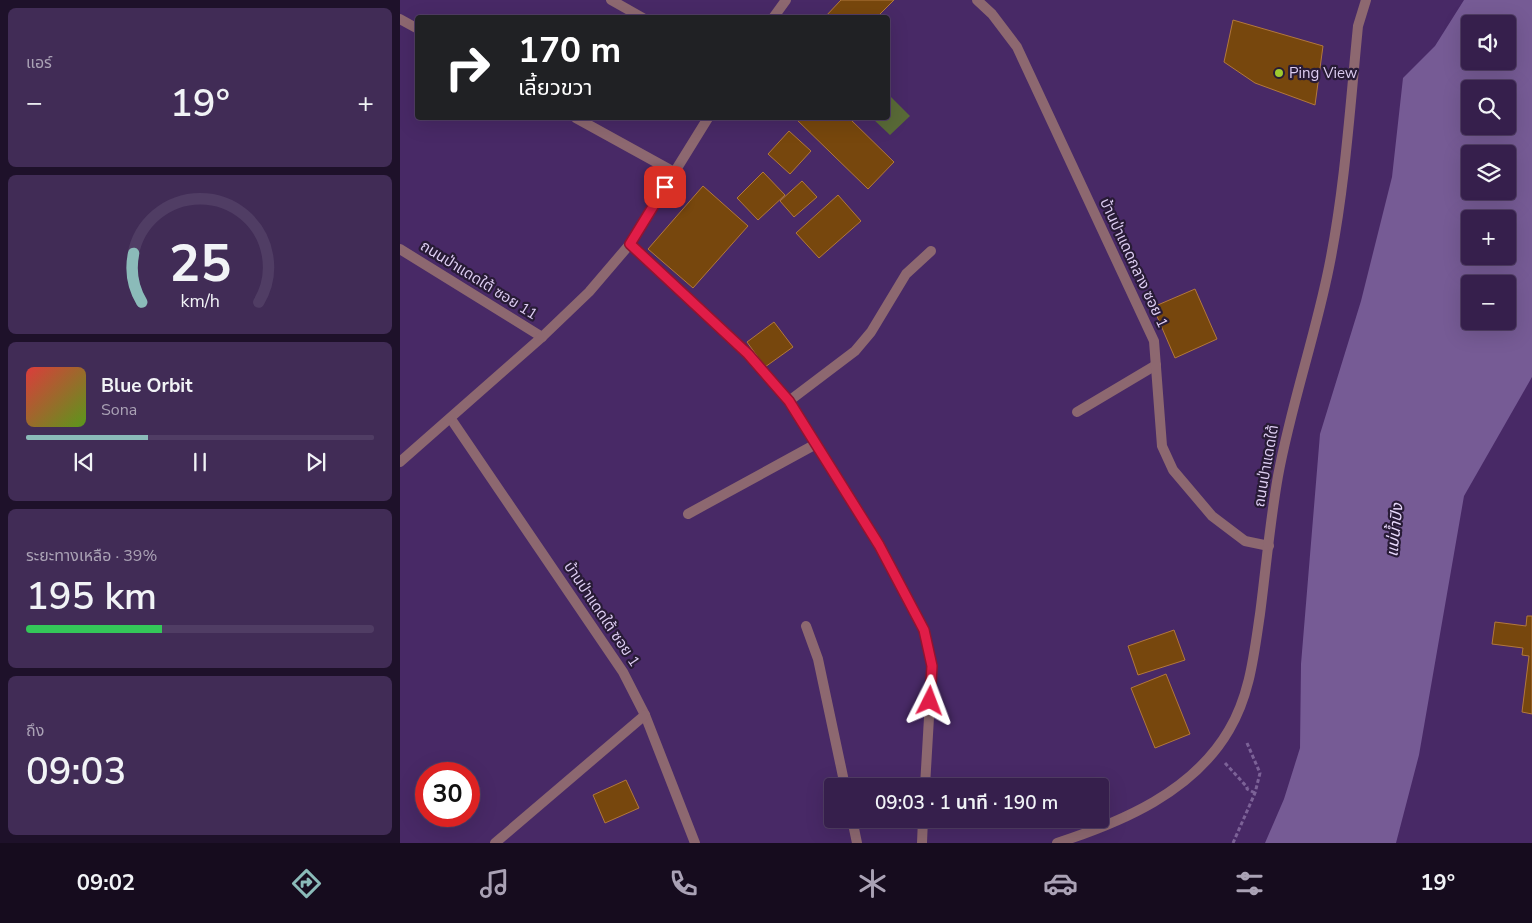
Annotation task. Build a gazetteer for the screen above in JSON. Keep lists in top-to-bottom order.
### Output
{
  "streets": {
    "street": [
      "บ้านป่าแดดกลาง ซอย 1",
      "ถนนป่าแดดใต้ ซอย 11",
      "ถนนป่าแดดใต้",
      "บ้านป่าแดดใต้ ซอย 1"
    ]
  },
  "crossings": [
    ["บ้านป่าแดดกลาง ซอย 1", "ถนนป่าแดดใต้"]
  ],
  "water": ["แม่น้ำปิง"],
  "places": ["Ping View"],
  "page": {
    "tile": [
      "แอร์",
      ["ระยะทางเหลือ · 39%", "195 km"],
      ["ถึง", "09:03"]
    ],
    "map_buttons": ["+", "−"],
    "turn": ["170 m", "เลี้ยวขวา"],
    "heat": ["−", "19°", "+"],
    "song": ["Blue Orbit", "Sona"],
    "limit": "30",
    "trip": "09:03 · 1 นาที · 190 m",
    "tabs": ["09:02", "19°"],
    "gauge": ["25", "km/h"]
  }
}
